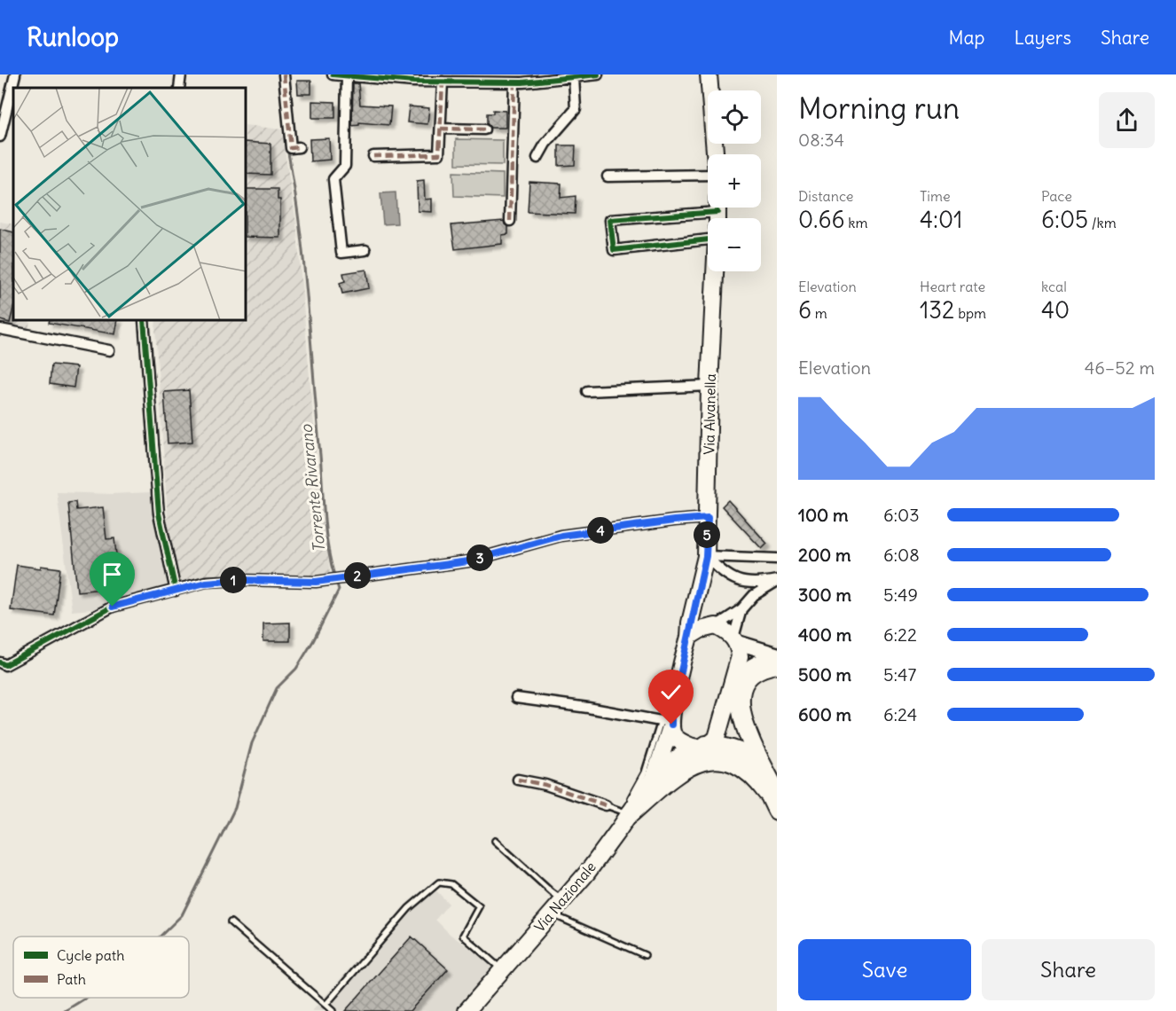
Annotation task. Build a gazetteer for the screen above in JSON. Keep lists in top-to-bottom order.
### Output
{
  "streets": {
    "main road": ["Via Alvanella", "Via Nazionale"]
  },
  "crossings": [
    ["Via Alvanella", "Via Nazionale"]
  ],
  "water": ["Torrente Rivarano"],
  "legend": ["Cycle path", "Path"],
  "page": {
    "header": "Runloop",
    "nav": ["Map", "Layers", "Share"],
    "heading": ["Morning run", "08:34"],
    "map_buttons": ["+", "−"],
    "stats": [
      ["Distance", "0.66 km"],
      ["Time", "4:01"],
      ["Pace", "6:05 /km"],
      ["Elevation", "6 m"],
      ["Heart rate", "132 bpm"],
      ["kcal", "40"]
    ],
    "chart": ["Elevation", "46–52 m"],
    "list": [
      {
        "name": "100 m",
        "note": "6:03"
      },
      {
        "name": "200 m",
        "note": "6:08"
      },
      {
        "name": "300 m",
        "note": "5:49"
      },
      {
        "name": "400 m",
        "note": "6:22"
      },
      {
        "name": "500 m",
        "note": "5:47"
      },
      {
        "name": "600 m",
        "note": "6:24"
      }
    ],
    "pins": [
      "4",
      "5",
      "3",
      "2",
      "1"
    ],
    "buttons": ["Save", "Share"]
  }
}
